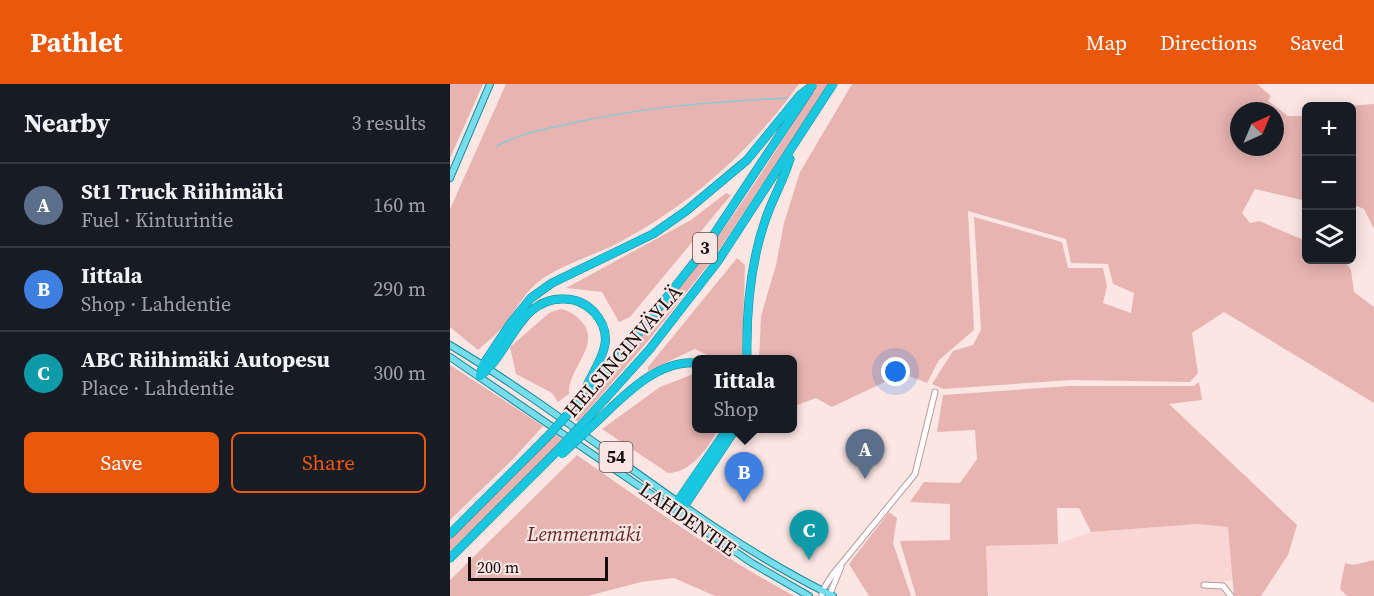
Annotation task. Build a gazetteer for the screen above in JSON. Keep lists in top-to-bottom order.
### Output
{
  "streets": {
    "highway": ["3", "HELSINGINVÄYLÄ"],
    "main road": ["54", "LAHDENTIE"]
  },
  "parks": ["Lemmenmäki"],
  "scale_bar": "200 m",
  "north": "top right",
  "page": {
    "header": "Pathlet",
    "nav": ["Map", "Directions", "Saved"],
    "heading": ["Nearby", "3 results"],
    "map_buttons": ["+", "−"],
    "list": [
      {
        "mark": "A",
        "name": "St1 Truck Riihimäki",
        "note": "Fuel · Kinturintie",
        "value": "160 m"
      },
      {
        "mark": "B",
        "name": "Iittala",
        "note": "Shop · Lahdentie",
        "value": "290 m"
      },
      {
        "mark": "C",
        "name": "ABC Riihimäki Autopesu",
        "note": "Place · Lahdentie",
        "value": "300 m"
      }
    ],
    "popup": ["Iittala", "Shop"],
    "buttons": ["Save", "Share"],
    "pins": ["A", "B", "C"],
    "scale": "200 m"
  }
}
